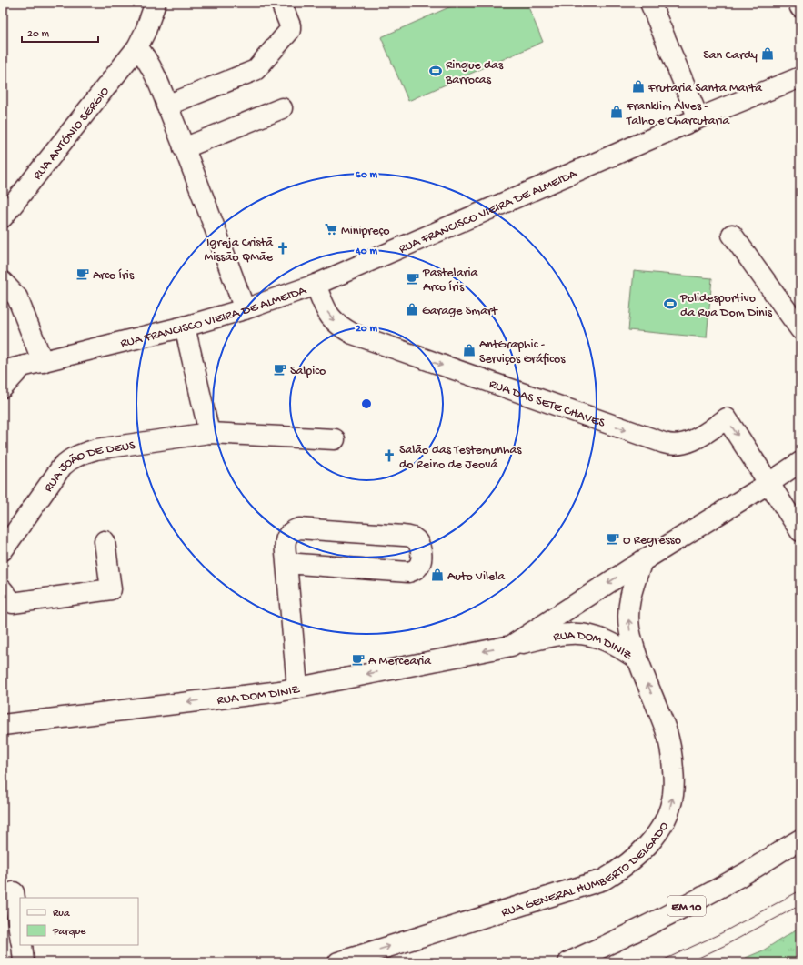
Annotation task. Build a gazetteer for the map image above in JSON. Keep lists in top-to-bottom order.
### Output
{
  "streets": {
    "street": [
      "RUA ANTÓNIO SÉRGIO",
      "RUA FRANCISCO VIEIRA DE ALMEIDA",
      "RUA DAS SETE CHAVES",
      "RUA JOÃO DE DEUS",
      "RUA DOM DINIZ",
      "RUA GENERAL HUMBERTO DELGADO",
      "EM 10"
    ]
  },
  "crossings": [
    ["RUA FRANCISCO VIEIRA DE ALMEIDA", "RUA DAS SETE CHAVES"],
    ["RUA DAS SETE CHAVES", "RUA DOM DINIZ"],
    ["RUA DOM DINIZ", "RUA GENERAL HUMBERTO DELGADO"]
  ],
  "one_way": ["RUA DAS SETE CHAVES", "RUA DOM DINIZ"],
  "places": {
    "shop": [
      "San Cardy",
      "Frutaria Santa Marta",
      "Franklim Alves - Talho e Charcutaria",
      "Garage Smart",
      "AntGraphic - Serviços Gráficos",
      "Auto Vilela"
    ],
    "sports": ["Ringue das Barrocas", "Polidesportivo da Rua Dom Dinis"],
    "supermarket": ["Minipreço"],
    "church": ["Igreja Cristã Missão QMãe", "Salão das Testemunhas do Reino de Jeová"],
    "cafe": [
      "Arco Íris",
      "Pastelaria Arco Íris",
      "Salpico",
      "O Regresso",
      "A Mercearia"
    ]
  },
  "legend": ["Rua", "Parque"],
  "scale_bar": "20 m",
  "rings": ["60 m", "40 m", "20 m"]
}
